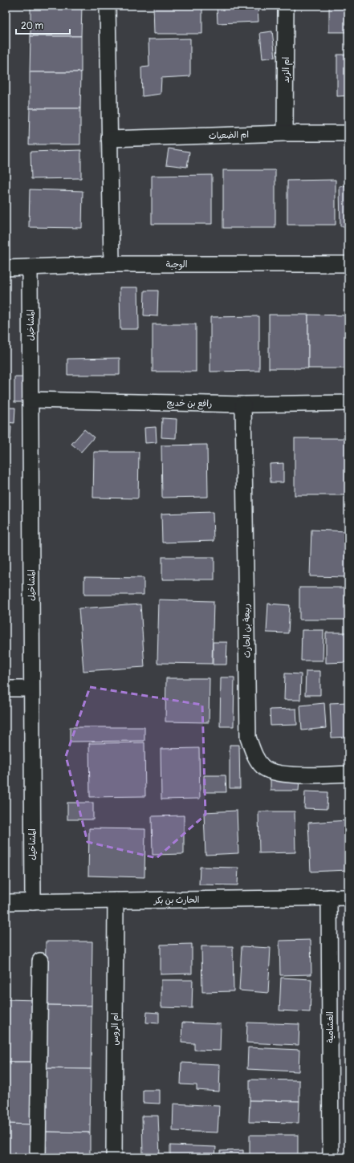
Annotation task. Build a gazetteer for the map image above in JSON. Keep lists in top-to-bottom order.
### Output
{
  "streets": {
    "street": [
      "ام الزبد",
      "ام الضعيات",
      "الوجبة",
      "المشاخيل",
      "رافع بن خديج",
      "ربيعة بن الحارث",
      "الحارث بن بكر",
      "الغشامية",
      "ام الروس"
    ]
  },
  "crossings": [
    ["ام الزبد", "ام الضعيات"],
    ["الوجبة", "المشاخيل"],
    ["المشاخيل", "رافع بن خديج"],
    ["المشاخيل", "الحارث بن بكر"],
    ["رافع بن خديج", "ربيعة بن الحارث"],
    ["الحارث بن بكر", "الغشامية"],
    ["الحارث بن بكر", "ام الروس"]
  ],
  "scale_bar": "20 m"
}
